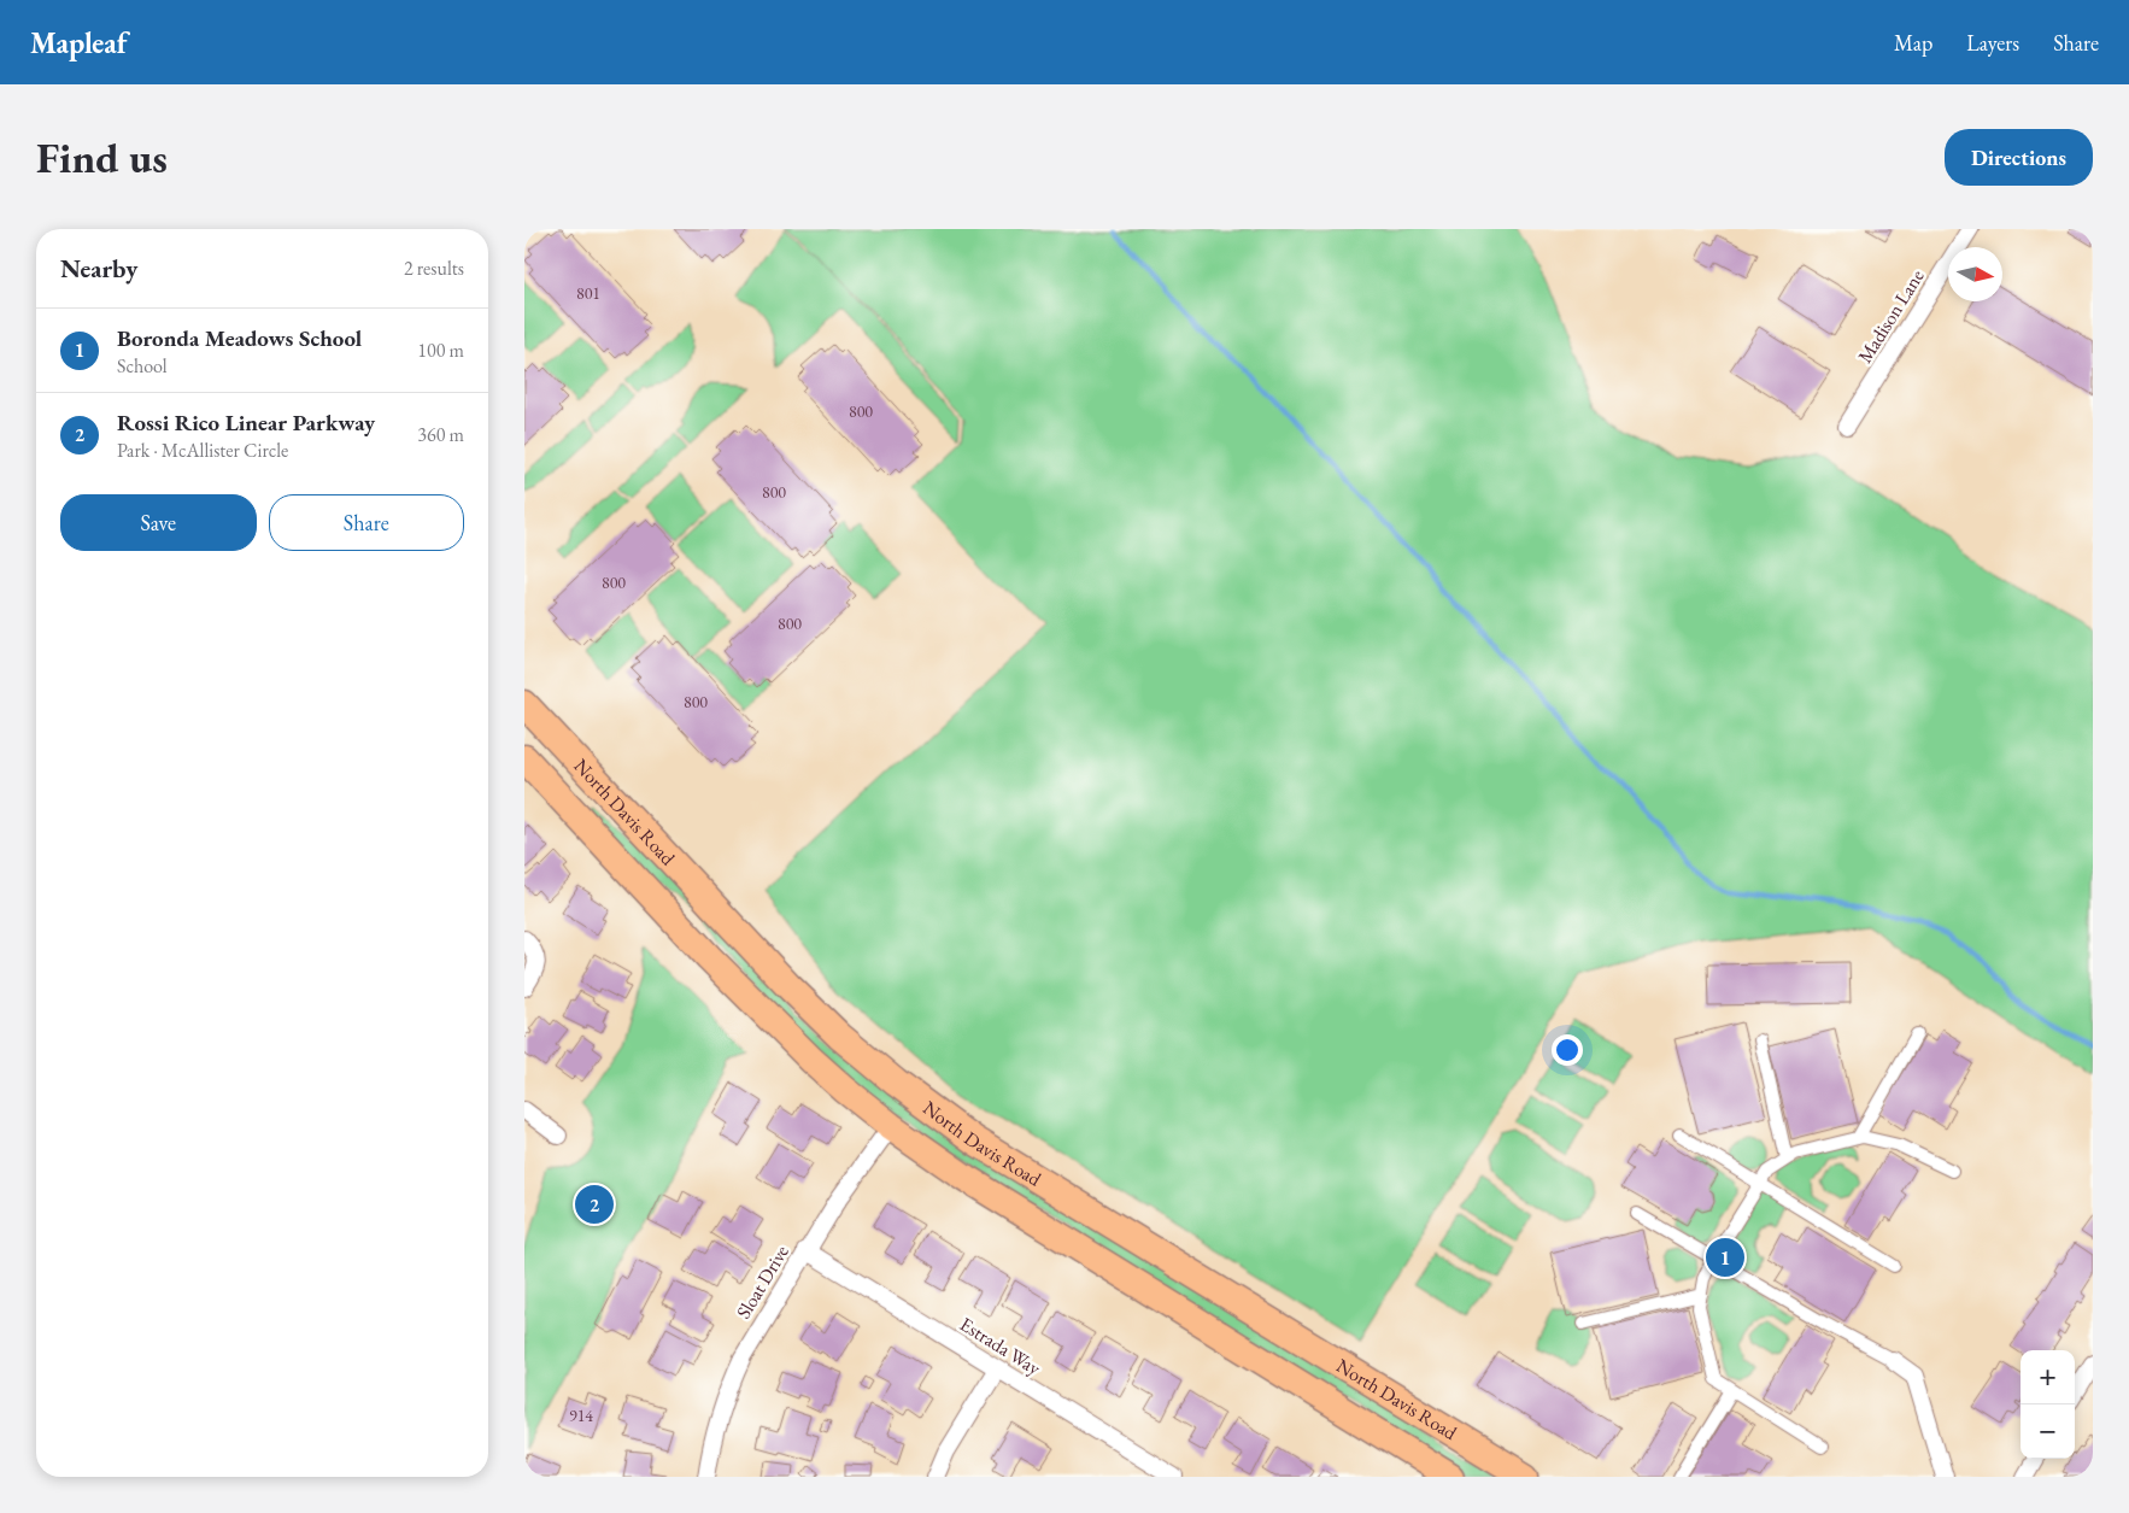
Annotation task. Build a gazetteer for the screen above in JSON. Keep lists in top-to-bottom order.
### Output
{
  "streets": {
    "highway": ["North Davis Road"],
    "street": ["Madison Lane", "Sloat Drive", "Estrada Way"]
  },
  "crossings": [
    ["North Davis Road", "Sloat Drive"],
    ["Sloat Drive", "Estrada Way"]
  ],
  "house_numbers": [
    "801",
    "800",
    "800",
    "800",
    "800",
    "800",
    "914"
  ],
  "north": "right",
  "page": {
    "header": "Mapleaf",
    "nav": ["Map", "Layers", "Share"],
    "buttons": [
      "Directions",
      ["Save", "Share"]
    ],
    "title": "Find us",
    "heading": ["Nearby", "2 results"],
    "list": [
      {
        "mark": "1",
        "name": "Boronda Meadows School",
        "note": "School",
        "value": "100 m"
      },
      {
        "mark": "2",
        "name": "Rossi Rico Linear Parkway",
        "note": "Park · McAllister Circle",
        "value": "360 m"
      }
    ],
    "pins": ["2", "1"],
    "map_buttons": ["+", "−"]
  }
}
